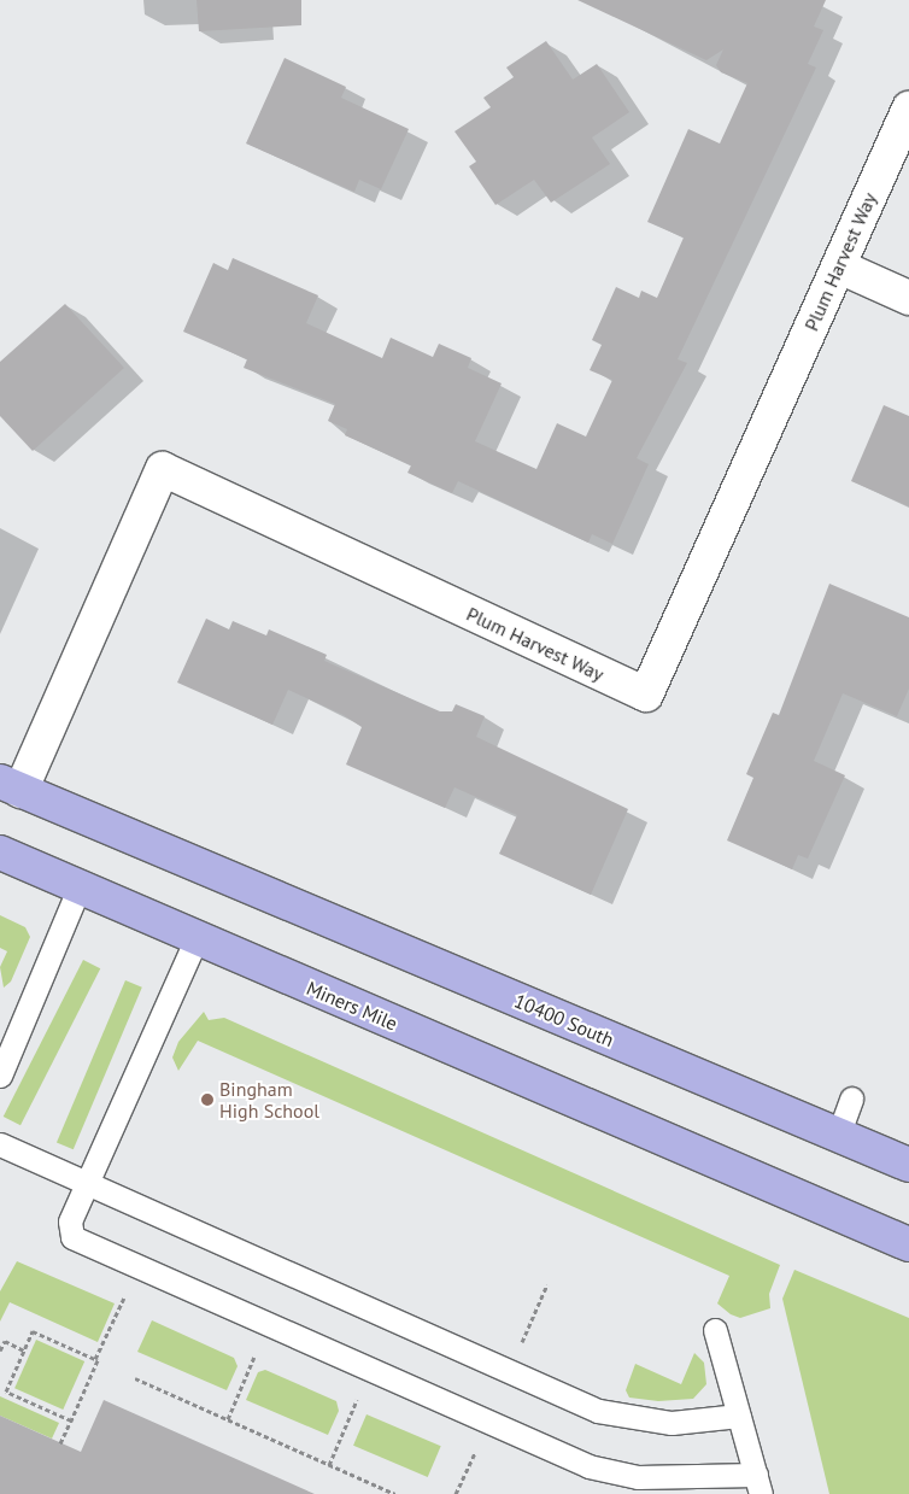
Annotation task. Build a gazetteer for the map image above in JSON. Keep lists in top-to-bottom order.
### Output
{
  "streets": {
    "main road": ["Miners Mile", "10400 South"],
    "street": ["Plum Harvest Way"]
  },
  "crossings": [
    ["Plum Harvest Way", "10400 South"]
  ],
  "places": ["Bingham High School"]
}
